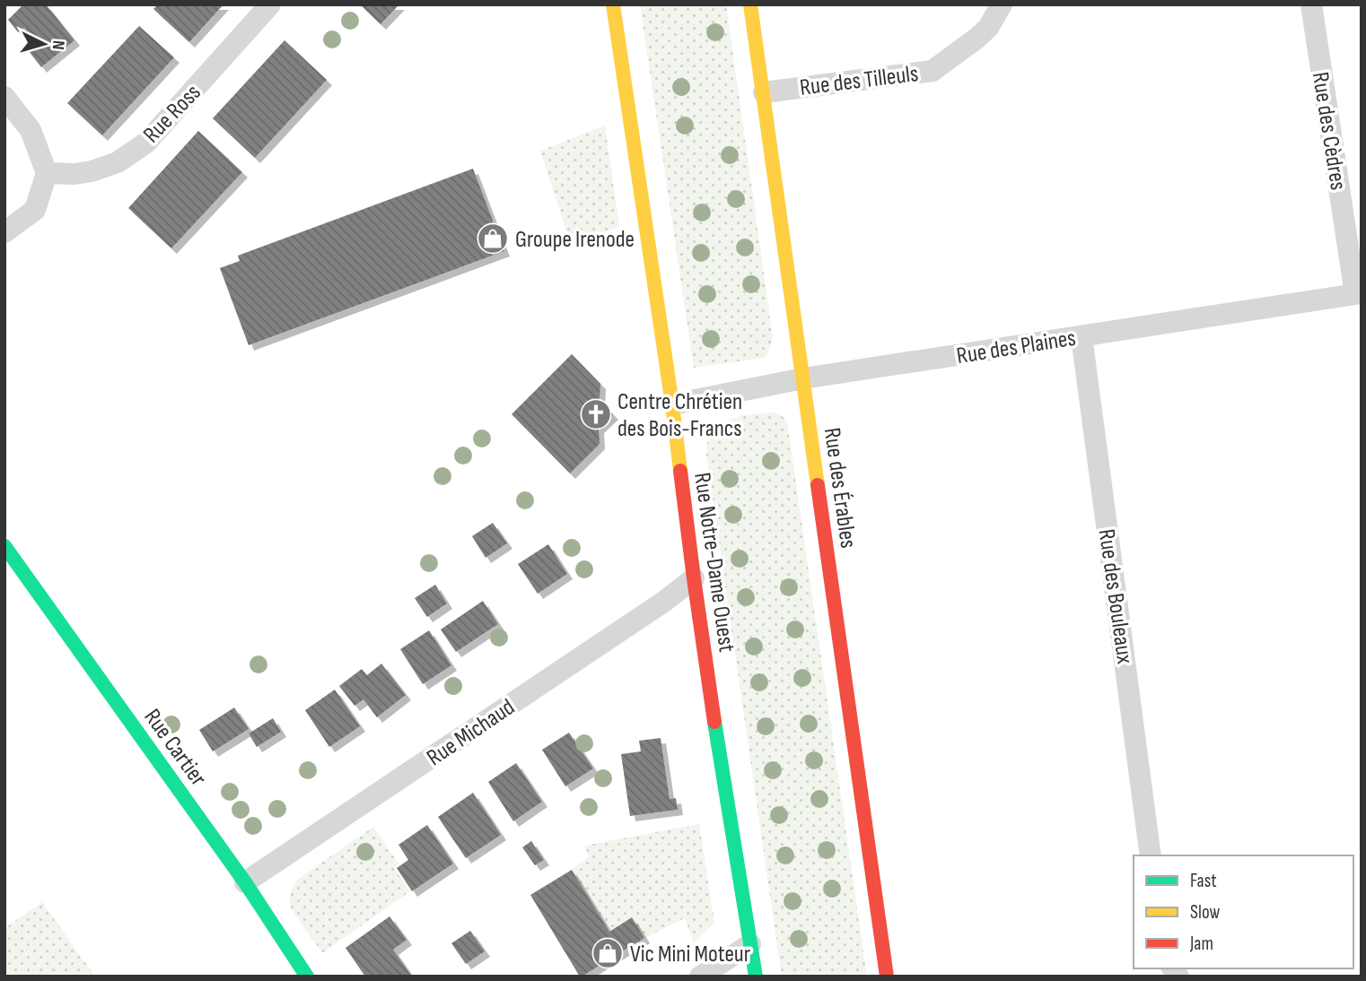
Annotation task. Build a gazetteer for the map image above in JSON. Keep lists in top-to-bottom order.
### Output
{
  "streets": {
    "street": [
      "Rue des Tilleuls",
      "Rue Ross",
      "Rue des Cèdres",
      "Rue des Plaines",
      "Rue des Érables",
      "Rue Notre-Dame Ouest",
      "Rue des Bouleaux",
      "Rue Michaud",
      "Rue Cartier"
    ]
  },
  "crossings": [
    ["Rue des Tilleuls", "Rue des Érables"],
    ["Rue des Cèdres", "Rue des Plaines"],
    ["Rue des Plaines", "Rue des Érables"],
    ["Rue des Plaines", "Rue Notre-Dame Ouest"],
    ["Rue des Plaines", "Rue des Bouleaux"],
    ["Rue Notre-Dame Ouest", "Rue Michaud"],
    ["Rue Michaud", "Rue Cartier"]
  ],
  "places": {
    "shop": ["Groupe Irenode", "Vic Mini Moteur"],
    "church": ["Centre Chrétien des Bois-Francs"]
  },
  "legend": ["Fast", "Slow", "Jam"],
  "north": "right"
}
